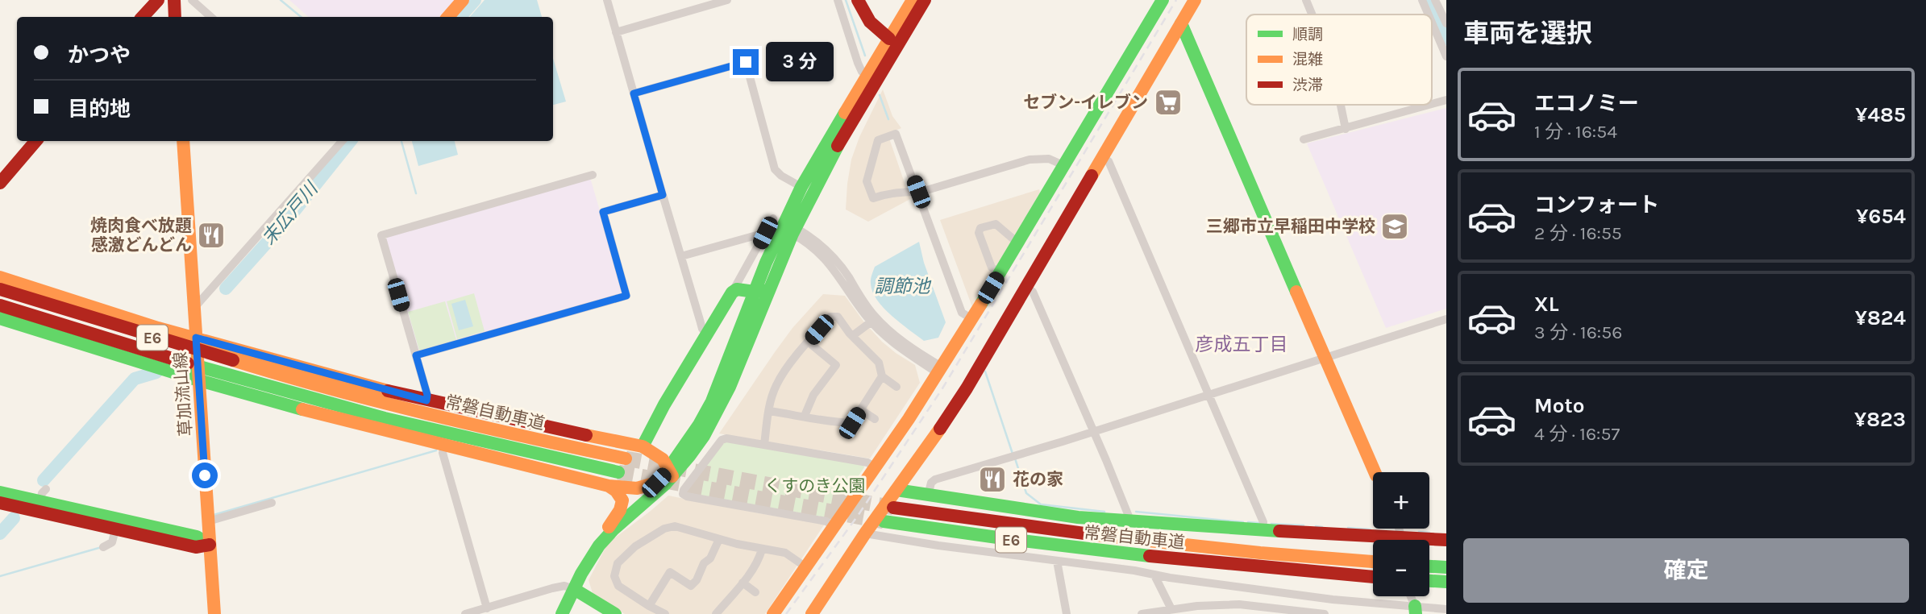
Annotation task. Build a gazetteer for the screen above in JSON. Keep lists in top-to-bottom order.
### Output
{
  "streets": {
    "main road": ["E6", "草加流山線", "常磐自動車道"]
  },
  "districts": ["彦成五丁目"],
  "water": ["末広戸川", "調節池"],
  "parks": ["くすのき公園"],
  "places": {
    "supermarket": ["セブン-イレブン"],
    "school or university": ["三郷市立早稲田中学校"],
    "restaurant": ["焼肉食べ放題 感激どんどん", "花の家"]
  },
  "legend": ["順調", "混雑", "渋滞"],
  "page": {
    "heading": "車両を選択",
    "banner": ["かつや", "目的地"],
    "bubble": "3 分",
    "list": [
      {
        "name": "エコノミー",
        "note": "1 分 · 16:54",
        "value": "¥485"
      },
      {
        "name": "コンフォート",
        "note": "2 分 · 16:55",
        "value": "¥654"
      },
      {
        "name": "XL",
        "note": "3 分 · 16:56",
        "value": "¥824"
      },
      {
        "name": "Moto",
        "note": "4 分 · 16:57",
        "value": "¥823"
      }
    ],
    "map_buttons": ["+", "−"],
    "buttons": "確定"
  }
}
